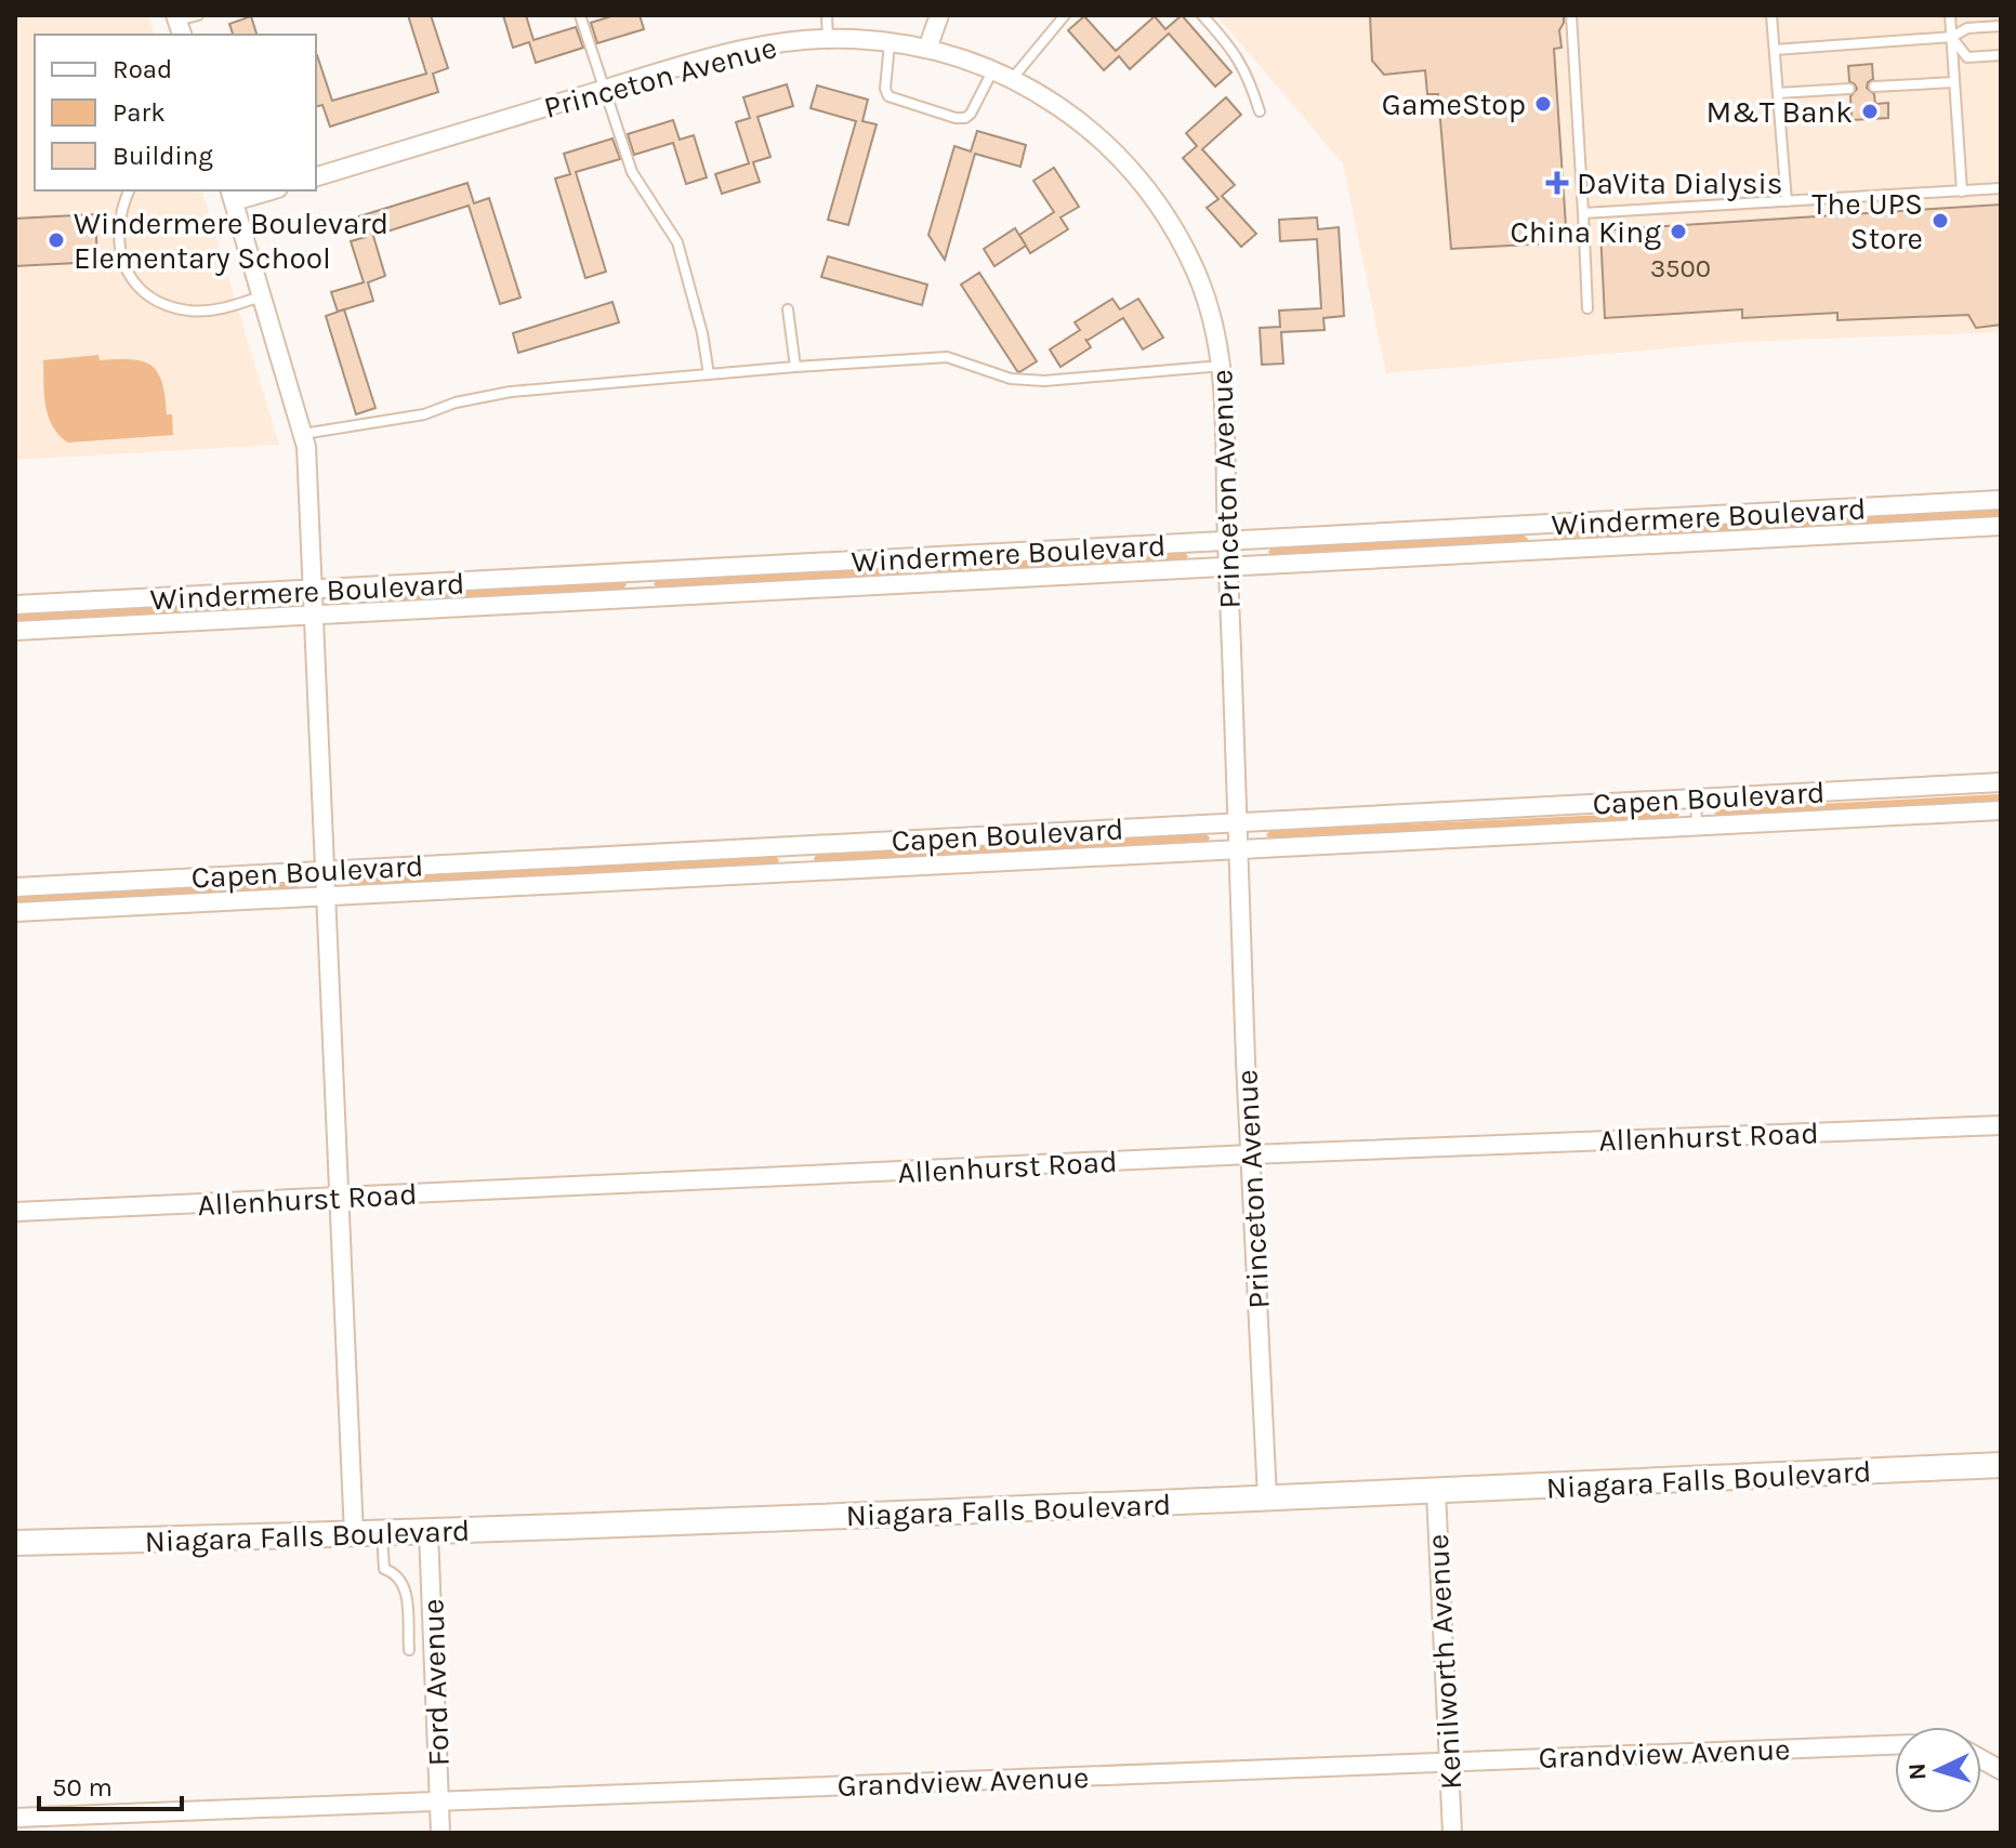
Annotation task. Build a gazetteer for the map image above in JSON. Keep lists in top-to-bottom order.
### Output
{
  "streets": {
    "main road": ["Niagara Falls Boulevard"],
    "street": [
      "Princeton Avenue",
      "Windermere Boulevard",
      "Capen Boulevard",
      "Allenhurst Road",
      "Kenilworth Avenue",
      "Ford Avenue",
      "Grandview Avenue"
    ]
  },
  "crossings": [
    ["Princeton Avenue", "Windermere Boulevard"],
    ["Princeton Avenue", "Capen Boulevard"],
    ["Princeton Avenue", "Allenhurst Road"],
    ["Princeton Avenue", "Niagara Falls Boulevard"],
    ["Niagara Falls Boulevard", "Kenilworth Avenue"],
    ["Niagara Falls Boulevard", "Ford Avenue"],
    ["Kenilworth Avenue", "Grandview Avenue"],
    ["Ford Avenue", "Grandview Avenue"]
  ],
  "places": {
    "other": [
      "GameStop",
      "M&T Bank",
      "The UPS Store",
      "China King",
      "Windermere Boulevard Elementary School"
    ],
    "health": ["DaVita Dialysis"]
  },
  "house_numbers": ["3500"],
  "legend": ["Road", "Park", "Building"],
  "scale_bar": "50 m",
  "north": "left"
}
